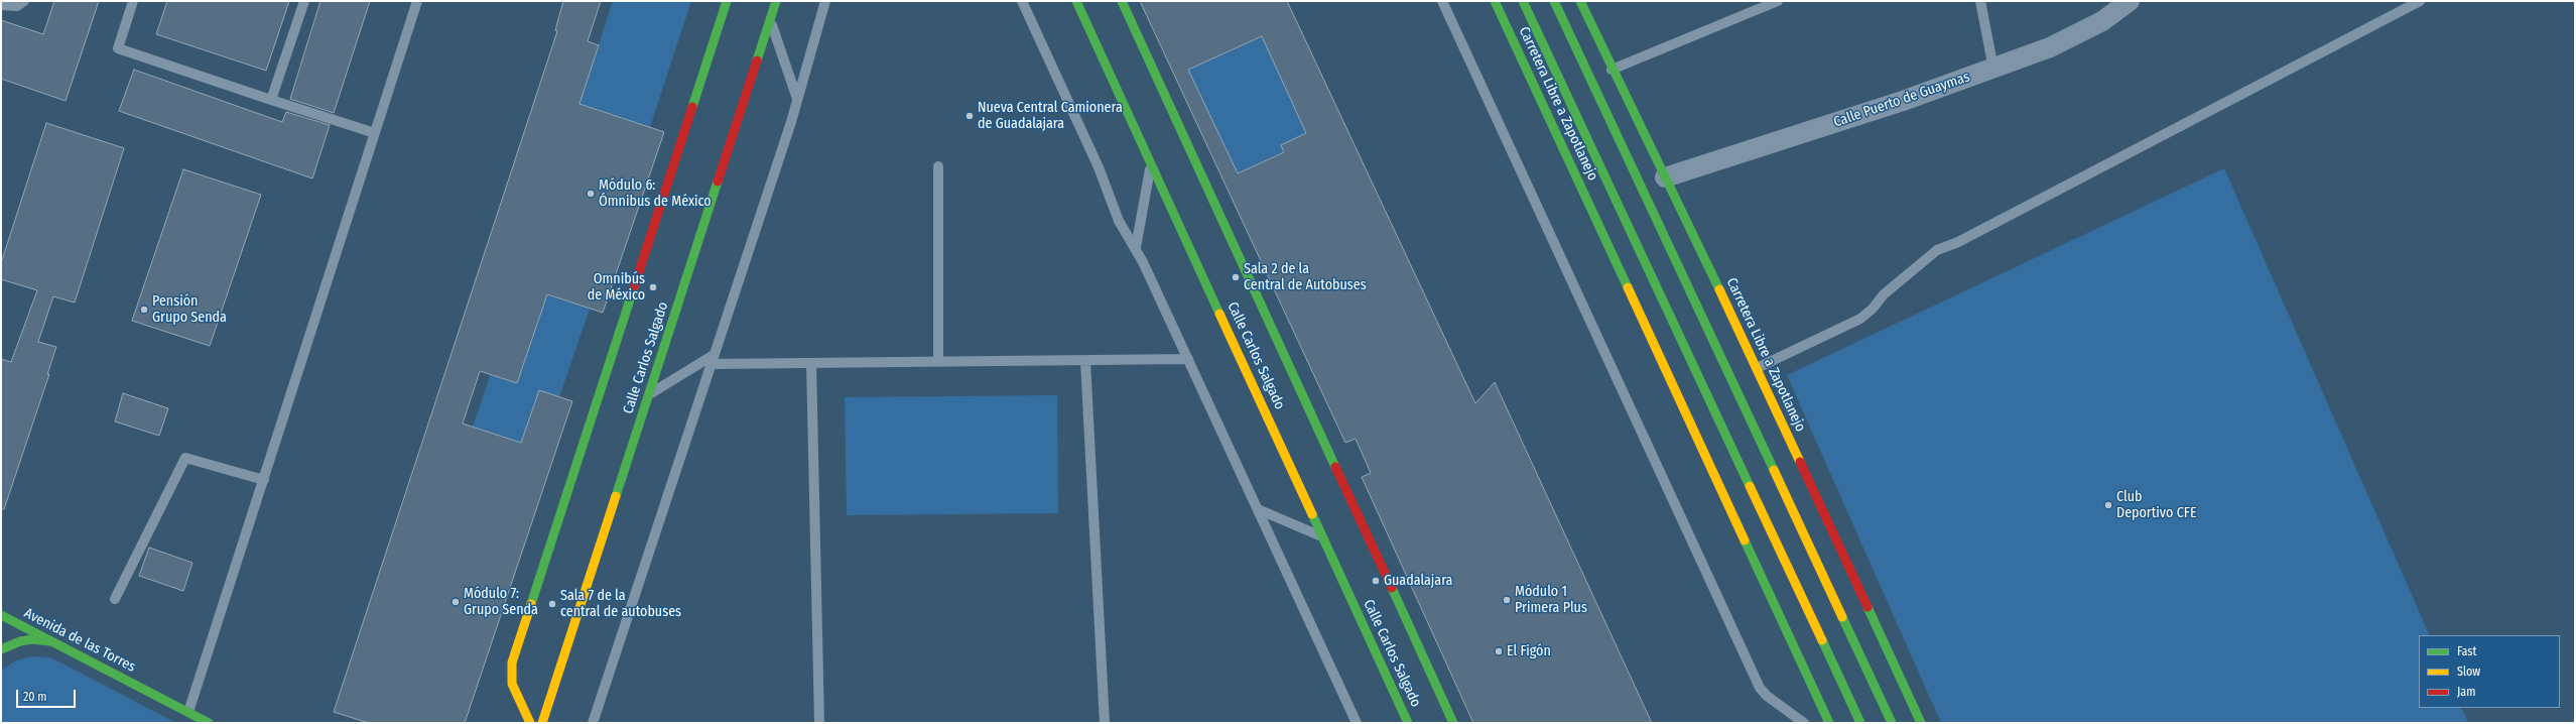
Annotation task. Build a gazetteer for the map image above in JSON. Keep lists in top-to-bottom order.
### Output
{
  "streets": {
    "street": [
      "Calle Puerto de Guaymas",
      "Carretera Libre a Zapotlanejo",
      "Calle Carlos Salgado",
      "Avenida de las Torres"
    ]
  },
  "crossings": [
    ["Calle Puerto de Guaymas", "Carretera Libre a Zapotlanejo"]
  ],
  "places": [
    "Nueva Central Camionera de Guadalajara",
    "Módulo 6: Ómnibus de México",
    "Sala 2 de la Central de Autobuses",
    "Omnibús de México",
    "Pensión Grupo Senda",
    "Club Deportivo CFE",
    "Guadalajara",
    "Módulo 1 Primera Plus",
    "Módulo 7: Grupo Senda",
    "Sala 7 de la central de autobuses",
    "El Figón"
  ],
  "legend": ["Fast", "Slow", "Jam"],
  "scale_bar": "20 m"
}
